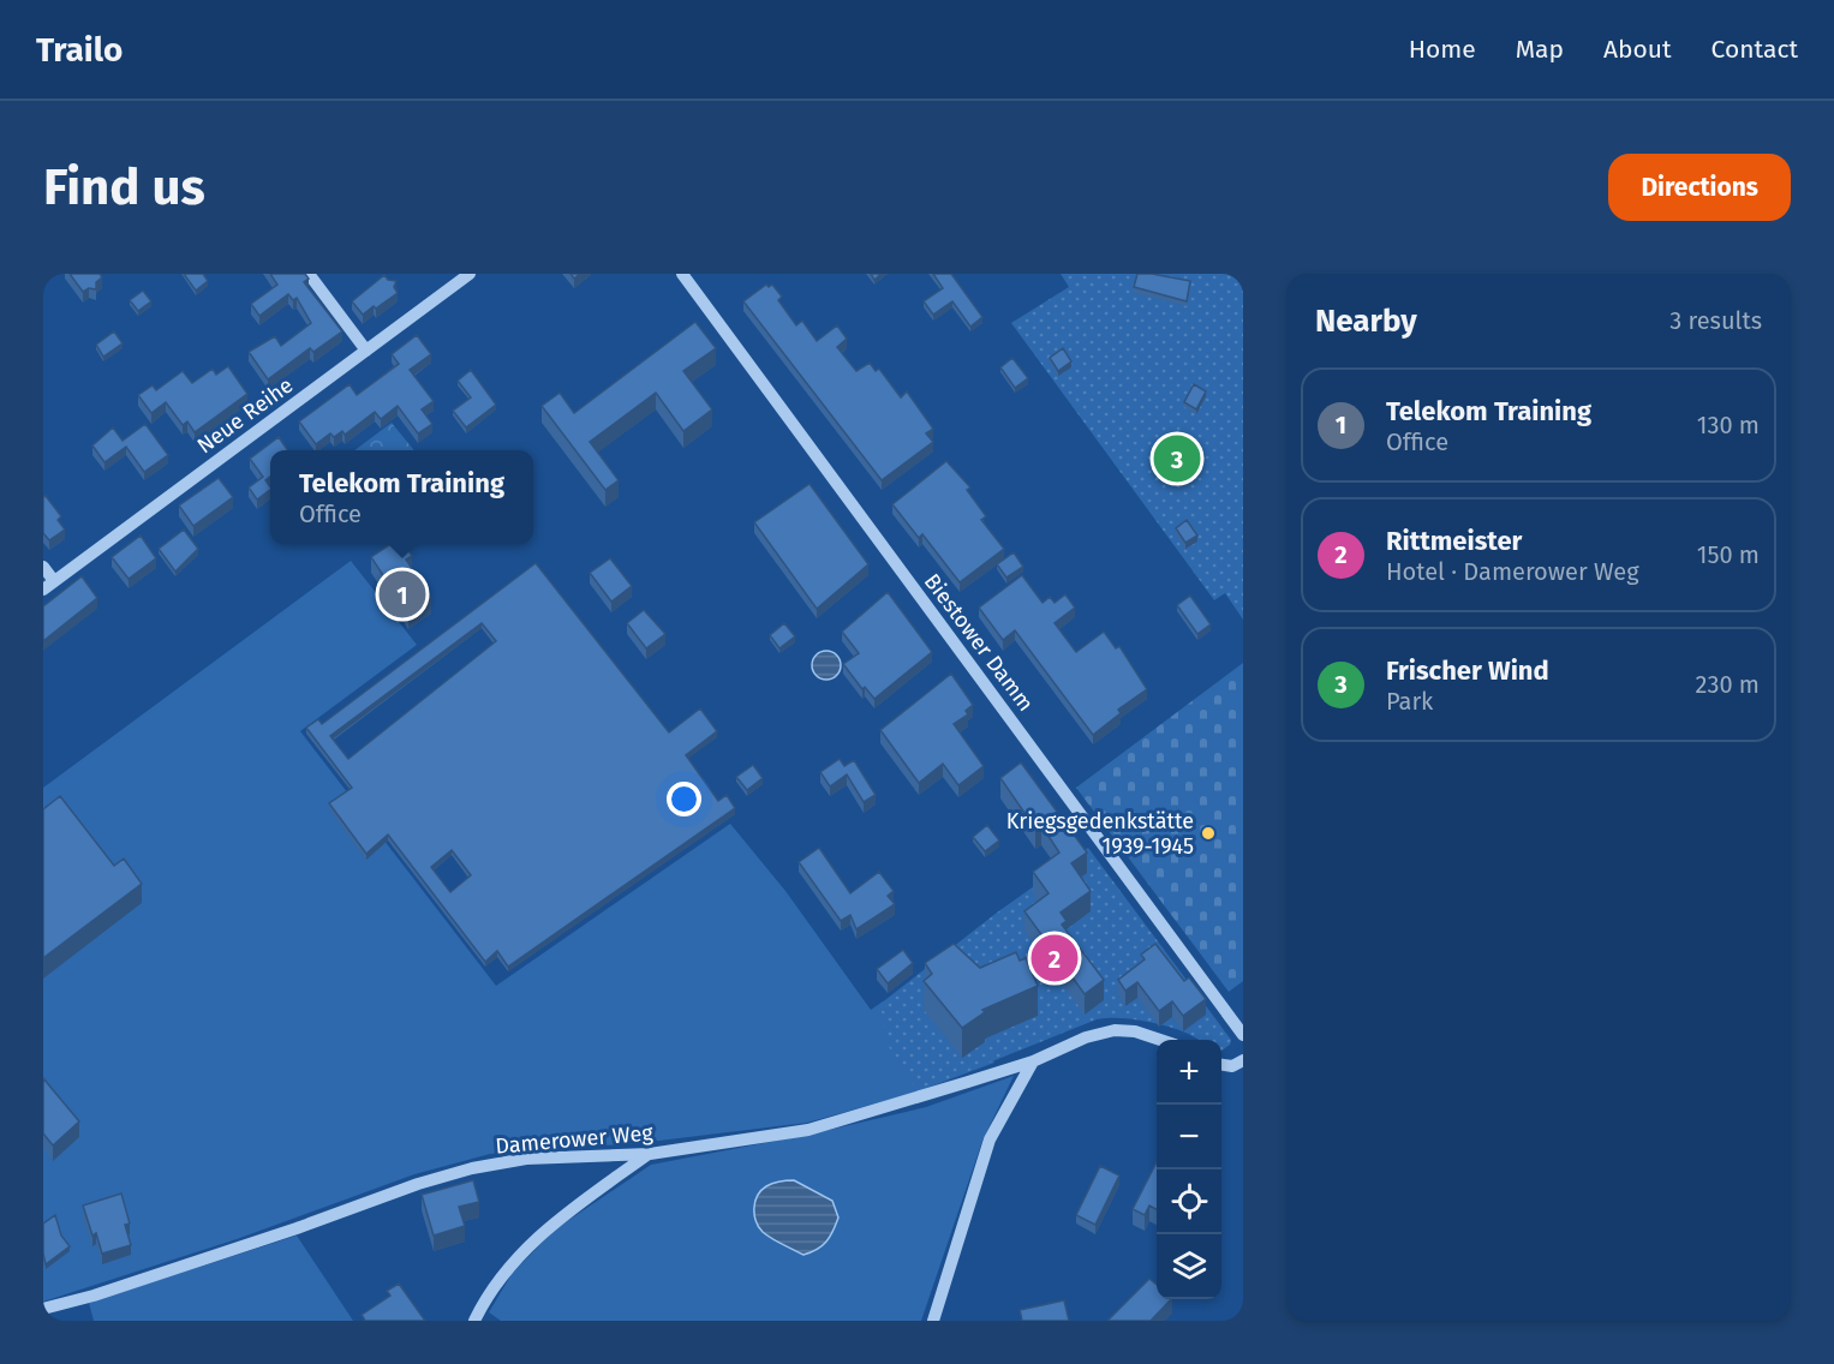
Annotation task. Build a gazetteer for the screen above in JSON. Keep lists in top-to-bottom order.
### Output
{
  "streets": {
    "street": ["Neue Reihe", "Biestower Damm", "Damerower Weg"]
  },
  "places": ["Kriegsgedenkstätte 1939-1945"],
  "page": {
    "header": "Trailo",
    "nav": [
      "Home",
      "Map",
      "About",
      "Contact"
    ],
    "buttons": "Directions",
    "title": "Find us",
    "heading": ["Nearby", "3 results"],
    "list": [
      {
        "mark": "1",
        "name": "Telekom Training",
        "note": "Office",
        "value": "130 m"
      },
      {
        "mark": "2",
        "name": "Rittmeister",
        "note": "Hotel · Damerower Weg",
        "value": "150 m"
      },
      {
        "mark": "3",
        "name": "Frischer Wind",
        "note": "Park",
        "value": "230 m"
      }
    ],
    "pins": ["3", "1", "2"],
    "popup": ["Telekom Training", "Office"],
    "map_buttons": ["+", "−"]
  }
}
